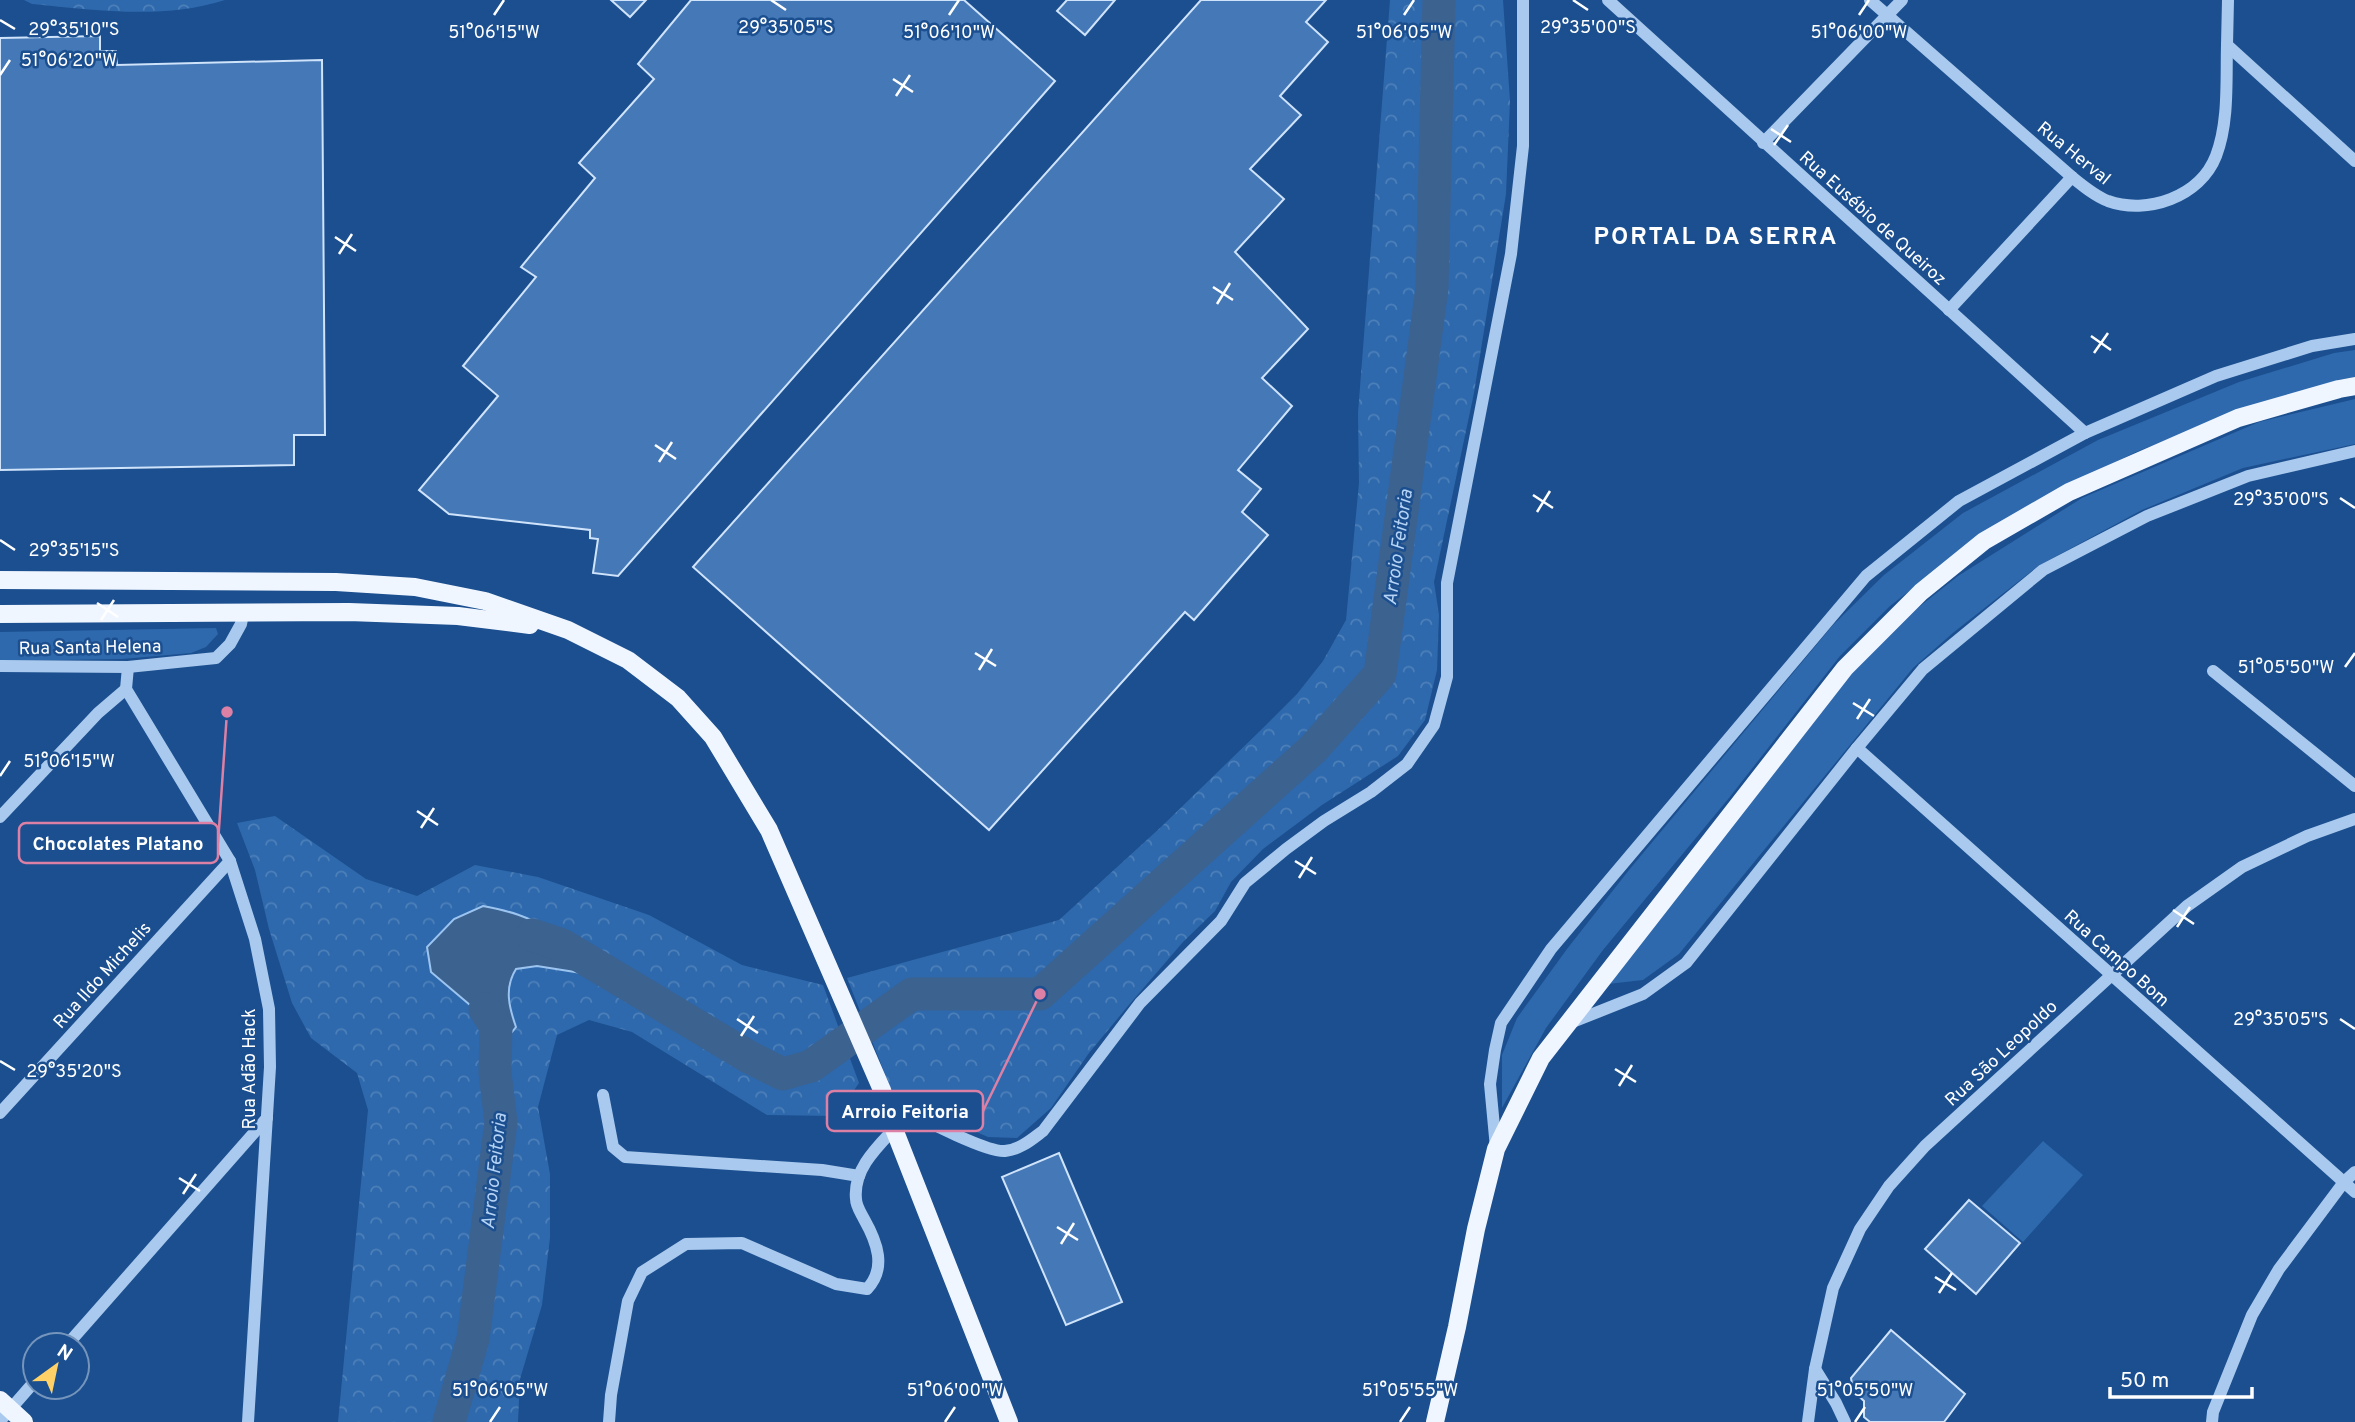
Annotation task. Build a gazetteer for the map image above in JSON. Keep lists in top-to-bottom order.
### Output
{
  "streets": {
    "street": [
      "Rua Herval",
      "Rua Eusébio de Queiroz",
      "Rua Santa Helena",
      "Rua Campo Bom",
      "Rua Ildo Michelis",
      "Rua São Leopoldo",
      "Rua Adão Hack"
    ]
  },
  "crossings": [
    ["Rua Campo Bom", "Rua São Leopoldo"],
    ["Rua Ildo Michelis", "Rua Adão Hack"]
  ],
  "districts": ["PORTAL DA SERRA"],
  "water": ["Arroio Feitoria"],
  "places": ["Chocolates Platano", "Arroio Feitoria"],
  "scale_bar": "50 m",
  "north": "top right",
  "coordinates": [
    "29°35'05\"S",
    "29°35'00\"S",
    "29°35'10\"S",
    "51°06'15\"W",
    "51°06'10\"W",
    "51°06'05\"W",
    "51°06'00\"W",
    "51°06'20\"W",
    "29°35'15\"S",
    "51°05'50\"W",
    "29°35'20\"S",
    "51°05'55\"W"
  ]
}
